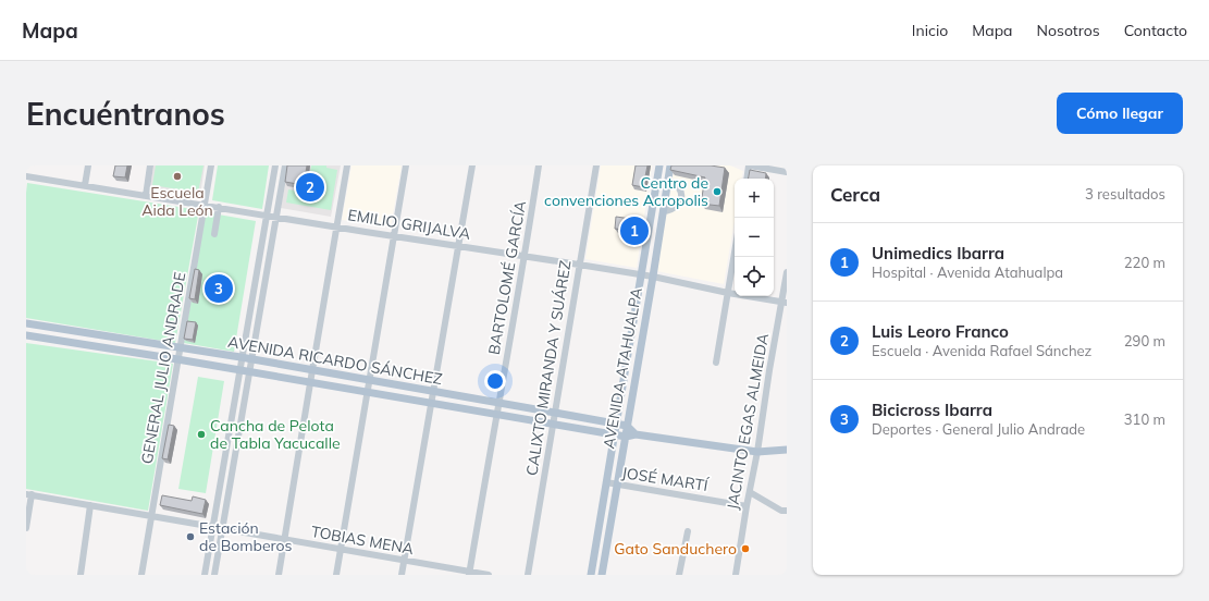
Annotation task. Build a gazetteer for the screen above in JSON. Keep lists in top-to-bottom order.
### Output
{
  "streets": {
    "main road": ["AVENIDA RICARDO SÁNCHEZ", "AVENIDA ATAHUALPA"],
    "street": [
      "EMILIO GRIJALVA",
      "BARTOLOMÉ GARCÍA",
      "GENERAL JULIO ANDRADE",
      "CALIXTO MIRANDA Y SUÁREZ",
      "JACINTO EGAS ALMEIDA",
      "JOSÉ MARTÍ",
      "TOBIAS MENA"
    ]
  },
  "crossings": [
    ["EMILIO GRIJALVA", "BARTOLOMÉ GARCÍA"],
    ["EMILIO GRIJALVA", "GENERAL JULIO ANDRADE"],
    ["EMILIO GRIJALVA", "CALIXTO MIRANDA Y SUÁREZ"],
    ["EMILIO GRIJALVA", "AVENIDA ATAHUALPA"],
    ["EMILIO GRIJALVA", "JACINTO EGAS ALMEIDA"],
    ["BARTOLOMÉ GARCÍA", "AVENIDA RICARDO SÁNCHEZ"],
    ["BARTOLOMÉ GARCÍA", "TOBIAS MENA"],
    ["AVENIDA RICARDO SÁNCHEZ", "GENERAL JULIO ANDRADE"],
    ["AVENIDA RICARDO SÁNCHEZ", "CALIXTO MIRANDA Y SUÁREZ"],
    ["AVENIDA RICARDO SÁNCHEZ", "AVENIDA ATAHUALPA"],
    ["AVENIDA RICARDO SÁNCHEZ", "JACINTO EGAS ALMEIDA"],
    ["GENERAL JULIO ANDRADE", "TOBIAS MENA"],
    ["AVENIDA ATAHUALPA", "JOSÉ MARTÍ"],
    ["JACINTO EGAS ALMEIDA", "JOSÉ MARTÍ"]
  ],
  "places": [
    "Escuela Aida León",
    "Centro de convenciones Acropolis",
    "Cancha de Pelota de Tabla Yacucalle",
    "Estación de Bomberos",
    "Gato Sanduchero"
  ],
  "page": {
    "header": "Mapa",
    "nav": [
      "Inicio",
      "Mapa",
      "Nosotros",
      "Contacto"
    ],
    "buttons": "Cómo llegar",
    "title": "Encuéntranos",
    "heading": ["Cerca", "3 resultados"],
    "pins": ["2", "1", "3"],
    "map_buttons": ["+", "−"],
    "list": [
      {
        "mark": "1",
        "name": "Unimedics Ibarra",
        "note": "Hospital · Avenida Atahualpa",
        "value": "220 m"
      },
      {
        "mark": "2",
        "name": "Luis Leoro Franco",
        "note": "Escuela · Avenida Rafael Sánchez",
        "value": "290 m"
      },
      {
        "mark": "3",
        "name": "Bicicross Ibarra",
        "note": "Deportes · General Julio Andrade",
        "value": "310 m"
      }
    ]
  }
}
